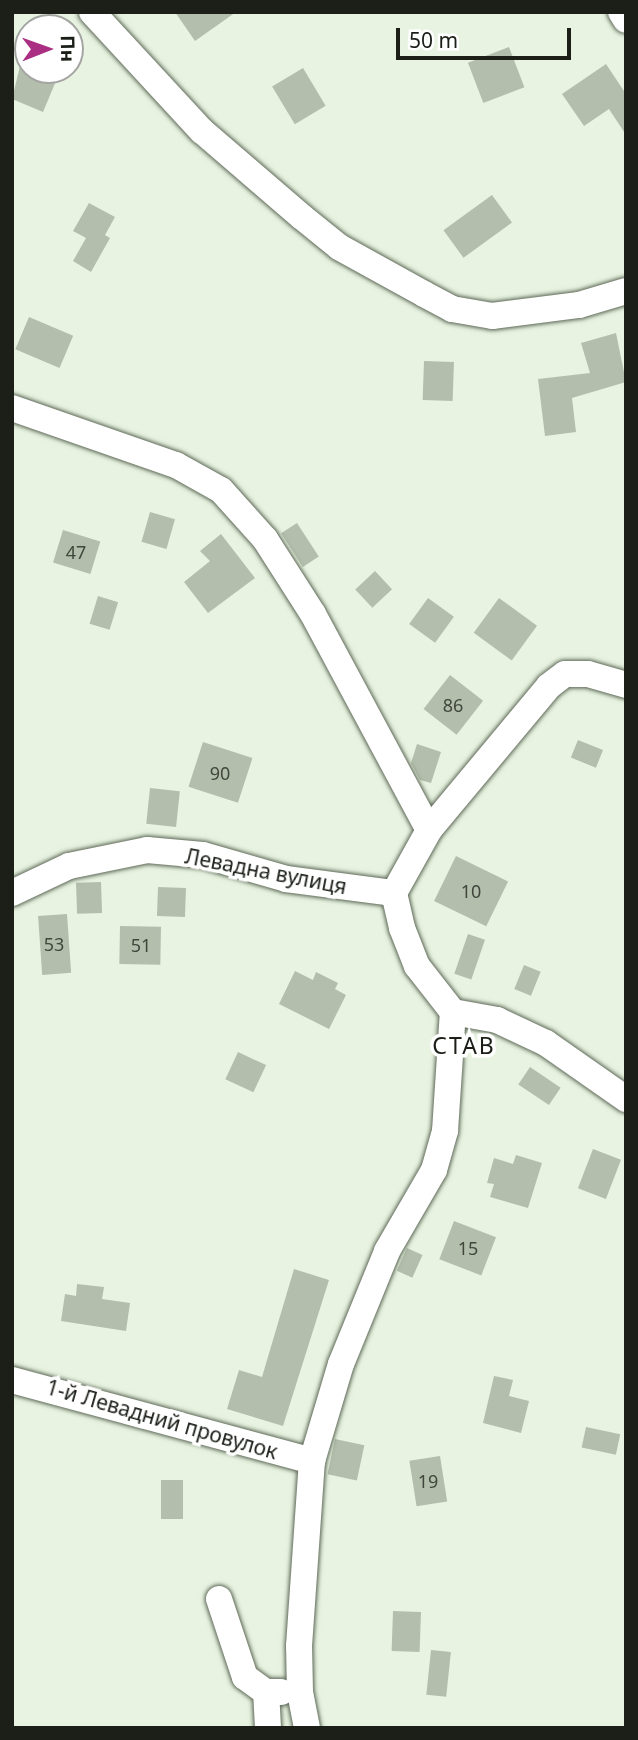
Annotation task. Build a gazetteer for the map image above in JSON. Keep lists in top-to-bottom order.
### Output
{
  "streets": {
    "street": ["Левадна вулиця", "1-й Левадний провулок"]
  },
  "districts": ["СТАВ"],
  "house_numbers": [
    "47",
    "86",
    "90",
    "10",
    "53",
    "51",
    "15",
    "19"
  ],
  "scale_bar": "50 m",
  "north": "right"
}
